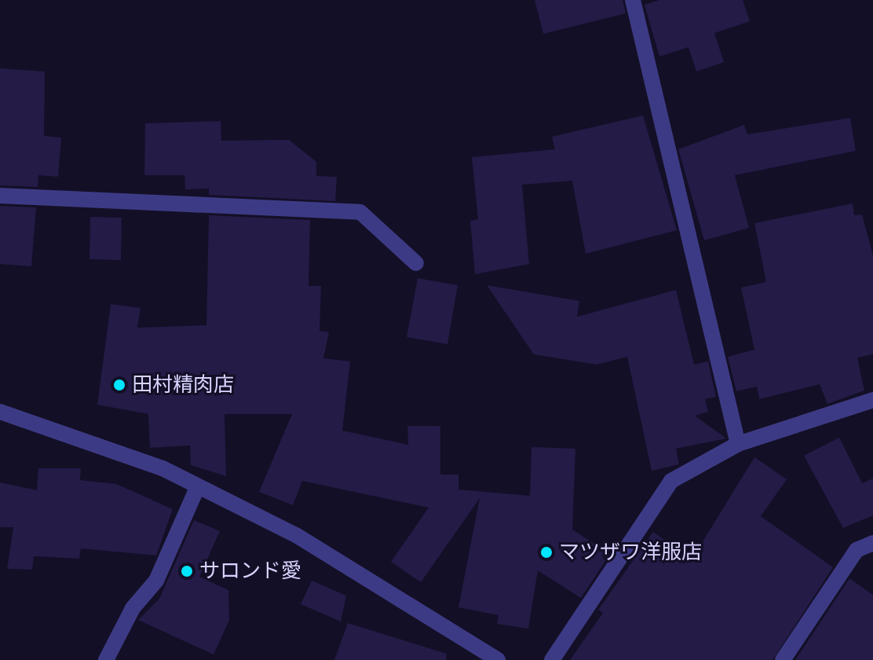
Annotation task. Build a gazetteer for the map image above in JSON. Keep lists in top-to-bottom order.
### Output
{
  "places": ["田村精肉店", "マツザワ洋服店", "サロンド愛"]
}
